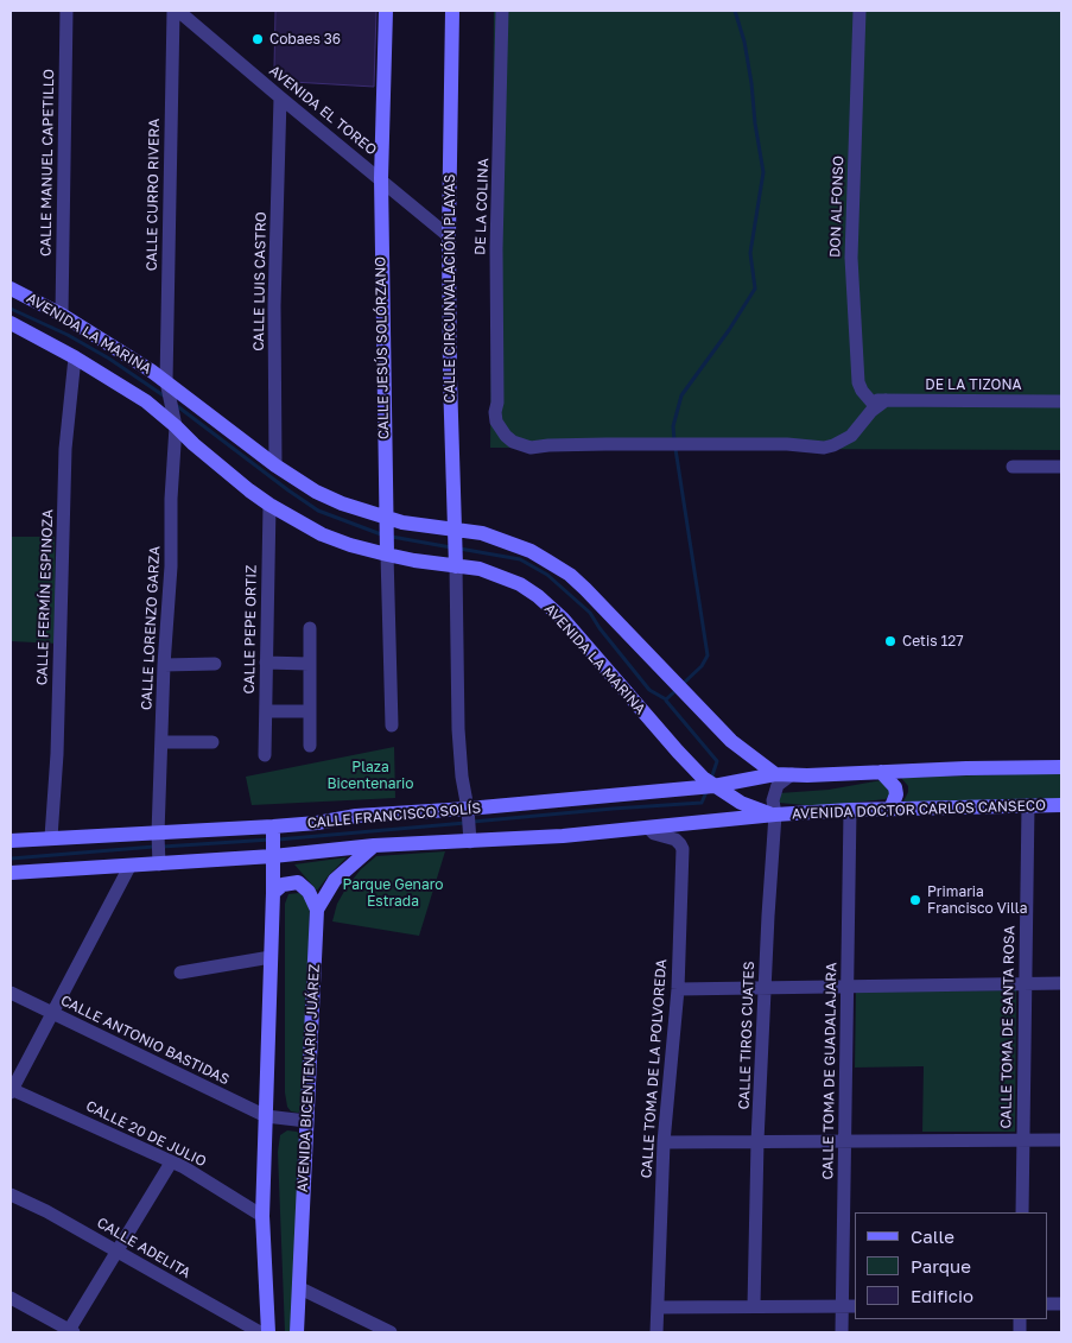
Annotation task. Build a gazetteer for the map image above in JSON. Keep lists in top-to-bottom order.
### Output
{
  "streets": {
    "main road": [
      "CALLE CIRCUNVALACIÓN PLAYAS",
      "AVENIDA LA MARINA",
      "CALLE JESÚS SOLÓRZANO",
      "AVENIDA DOCTOR CARLOS CANSECO",
      "CALLE FRANCISCO SOLÍS",
      "AVENIDA BICENTENARIO JUÁREZ"
    ],
    "street": [
      "AVENIDA EL TOREO",
      "CALLE MANUEL CAPETILLO",
      "CALLE CURRO RIVERA",
      "DE LA COLINA",
      "DON ALFONSO",
      "CALLE LUIS CASTRO",
      "DE LA TIZONA",
      "CALLE FERMÍN ESPINOZA",
      "CALLE LORENZO GARZA",
      "CALLE PEPE ORTIZ",
      "CALLE TOMA DE SANTA ROSA",
      "CALLE TIROS CUATES",
      "CALLE ANTONIO BASTIDAS",
      "CALLE TOMA DE LA POLVOREDA",
      "CALLE TOMA DE GUADALAJARA",
      "CALLE 20 DE JULIO",
      "CALLE ADELITA"
    ]
  },
  "crossings": [
    ["AVENIDA EL TOREO", "CALLE LUIS CASTRO"],
    ["AVENIDA EL TOREO", "CALLE CIRCUNVALACIÓN PLAYAS"],
    ["AVENIDA EL TOREO", "CALLE JESÚS SOLÓRZANO"],
    ["CALLE MANUEL CAPETILLO", "AVENIDA LA MARINA"],
    ["CALLE CURRO RIVERA", "AVENIDA LA MARINA"],
    ["DE LA COLINA", "DON ALFONSO"],
    ["DE LA COLINA", "DE LA TIZONA"],
    ["DON ALFONSO", "DE LA TIZONA"],
    ["CALLE LUIS CASTRO", "AVENIDA LA MARINA"],
    ["CALLE CIRCUNVALACIÓN PLAYAS", "AVENIDA LA MARINA"],
    ["AVENIDA LA MARINA", "CALLE JESÚS SOLÓRZANO"],
    ["AVENIDA LA MARINA", "CALLE FERMÍN ESPINOZA"],
    ["AVENIDA LA MARINA", "CALLE LORENZO GARZA"],
    ["AVENIDA LA MARINA", "CALLE PEPE ORTIZ"],
    ["AVENIDA LA MARINA", "AVENIDA DOCTOR CARLOS CANSECO"],
    ["AVENIDA LA MARINA", "CALLE FRANCISCO SOLÍS"],
    ["AVENIDA LA MARINA", "CALLE TIROS CUATES"],
    ["CALLE FERMÍN ESPINOZA", "CALLE FRANCISCO SOLÍS"],
    ["CALLE LORENZO GARZA", "CALLE FRANCISCO SOLÍS"],
    ["AVENIDA DOCTOR CARLOS CANSECO", "CALLE FRANCISCO SOLÍS"],
    ["AVENIDA DOCTOR CARLOS CANSECO", "CALLE TOMA DE SANTA ROSA"],
    ["AVENIDA DOCTOR CARLOS CANSECO", "CALLE TIROS CUATES"],
    ["AVENIDA DOCTOR CARLOS CANSECO", "CALLE TOMA DE GUADALAJARA"],
    ["CALLE FRANCISCO SOLÍS", "CALLE TIROS CUATES"],
    ["CALLE FRANCISCO SOLÍS", "CALLE TOMA DE LA POLVOREDA"],
    ["CALLE FRANCISCO SOLÍS", "AVENIDA BICENTENARIO JUÁREZ"],
    ["CALLE ANTONIO BASTIDAS", "AVENIDA BICENTENARIO JUÁREZ"]
  ],
  "parks": ["Plaza Bicentenario", "Parque Genaro Estrada"],
  "places": ["Cobaes 36", "Cetis 127", "Primaria Francisco Villa"],
  "legend": ["Calle", "Parque", "Edificio"]
}
